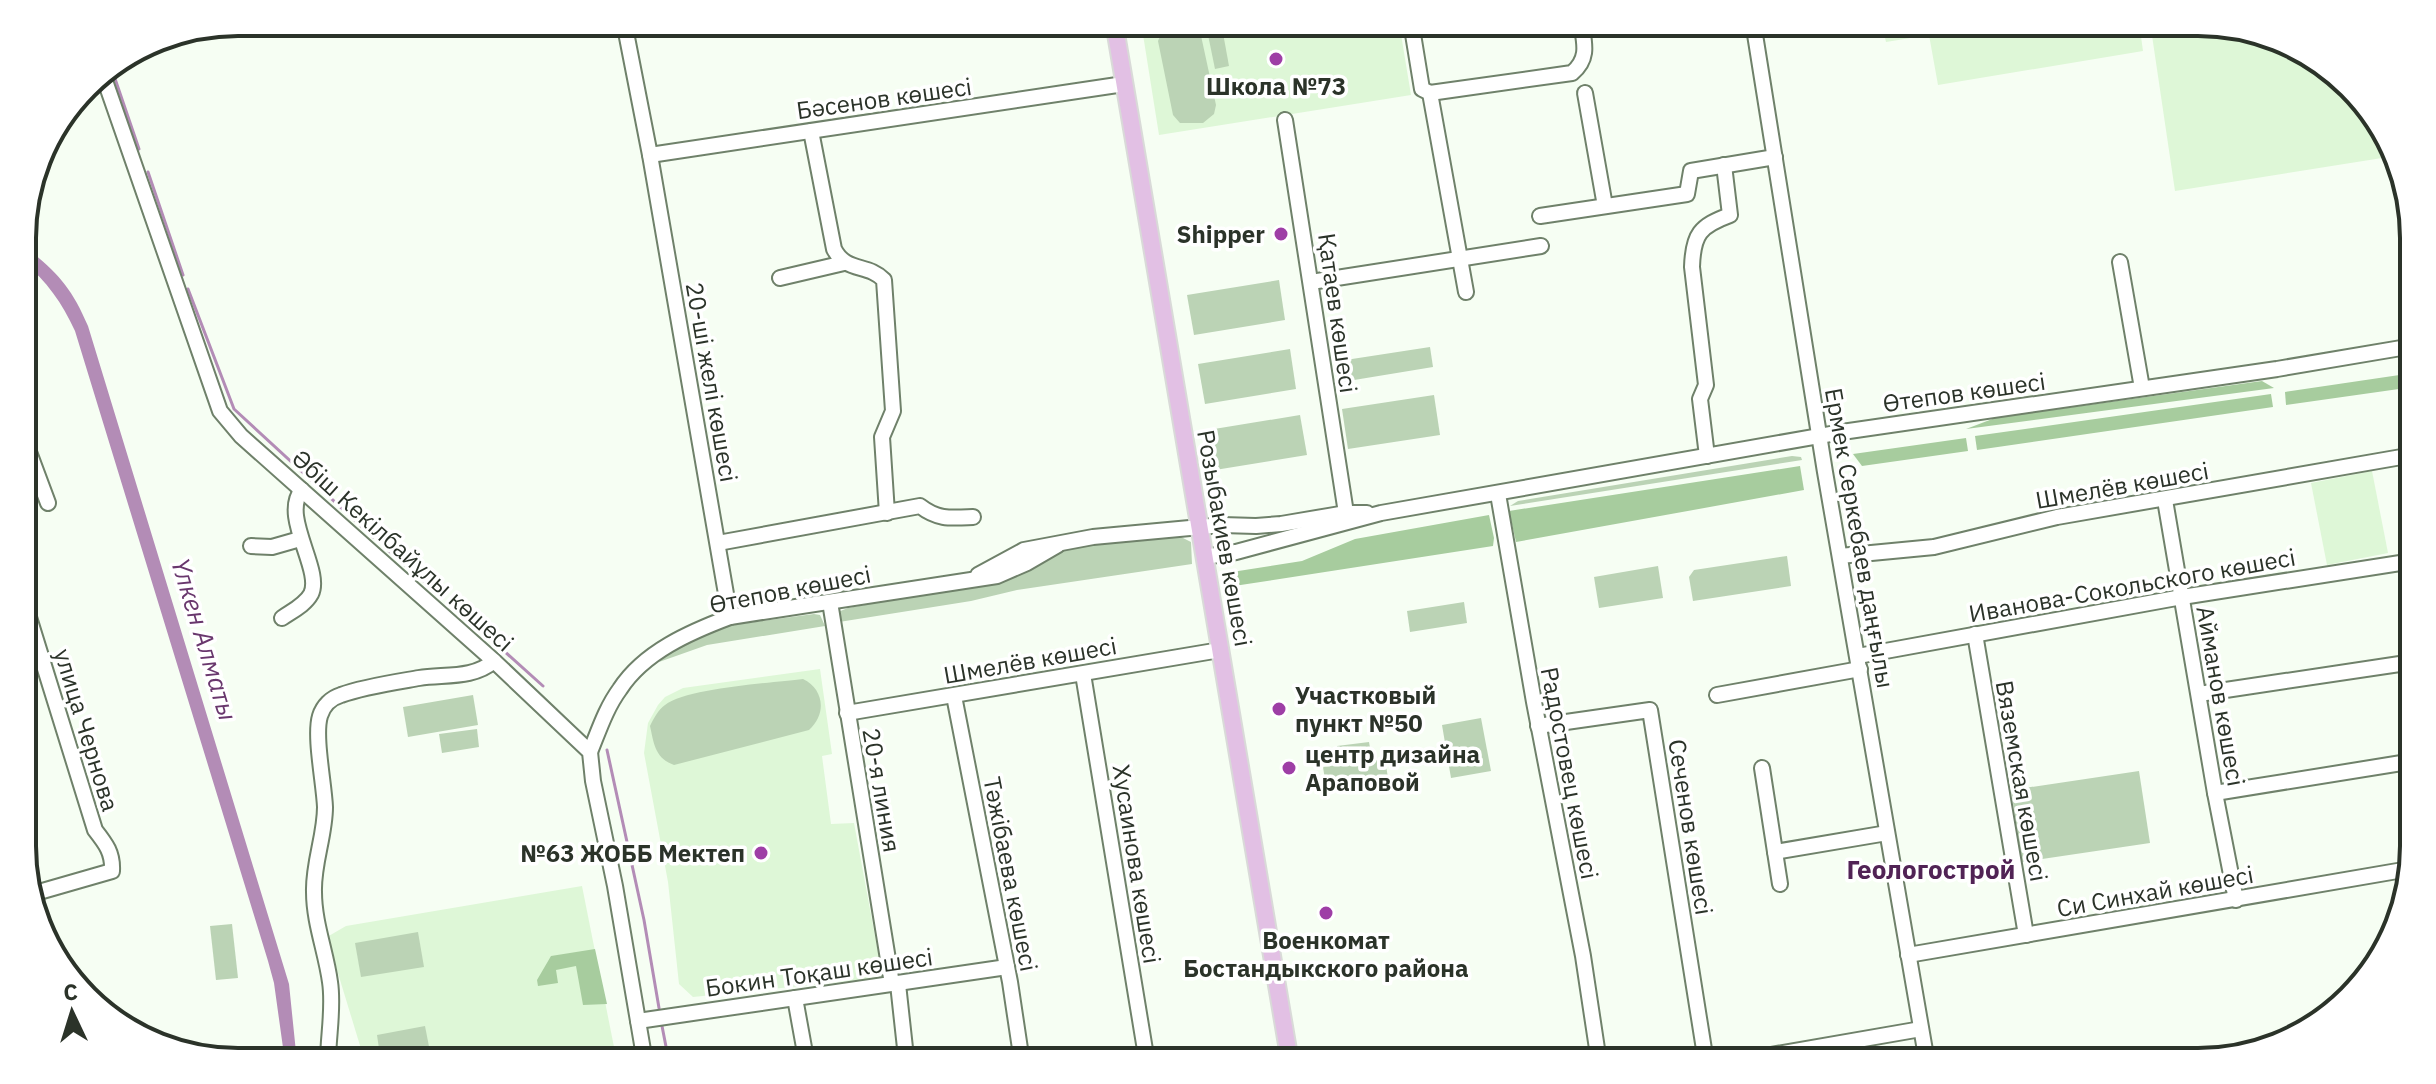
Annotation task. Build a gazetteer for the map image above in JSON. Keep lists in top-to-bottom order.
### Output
{
  "streets": {
    "main road": ["Розыбакиев көшесі"],
    "street": [
      "Бәсенов көшесі",
      "Қатаев көшесі",
      "20-ші желі көшесі",
      "Өтепов көшесі",
      "Шмелёв көшесі",
      "Ермек Серкебаев даңғылы",
      "Әбіш Кекілбайұлы көшесі",
      "Иванова-Сокольского көшесі",
      "Айманов көшесі",
      "улица Чернова",
      "Радостовец көшесі",
      "Вяземская көшесі",
      "20-я линия",
      "Сеченов көшесі",
      "Хусаинова көшесі",
      "Тәжібаева көшесі",
      "Си Синхай көшесі",
      "Бокин Тоқаш көшесі"
    ]
  },
  "crossings": [
    ["Бәсенов көшесі", "20-ші желі көшесі"],
    ["Бәсенов көшесі", "Розыбакиев көшесі"],
    ["Қатаев көшесі", "Өтепов көшесі"],
    ["20-ші желі көшесі", "Өтепов көшесі"],
    ["Өтепов көшесі", "Розыбакиев көшесі"],
    ["Өтепов көшесі", "Ермек Серкебаев даңғылы"],
    ["Өтепов көшесі", "Әбіш Кекілбайұлы көшесі"],
    ["Өтепов көшесі", "Радостовец көшесі"],
    ["Өтепов көшесі", "20-я линия"],
    ["Шмелёв көшесі", "Розыбакиев көшесі"],
    ["Шмелёв көшесі", "Ермек Серкебаев даңғылы"],
    ["Шмелёв көшесі", "Айманов көшесі"],
    ["Шмелёв көшесі", "20-я линия"],
    ["Шмелёв көшесі", "Хусаинова көшесі"],
    ["Шмелёв көшесі", "Тәжібаева көшесі"],
    ["Ермек Серкебаев даңғылы", "Иванова-Сокольского көшесі"],
    ["Ермек Серкебаев даңғылы", "Си Синхай көшесі"],
    ["Иванова-Сокольского көшесі", "Айманов көшесі"],
    ["Иванова-Сокольского көшесі", "Вяземская көшесі"],
    ["Айманов көшесі", "Си Синхай көшесі"],
    ["Радостовец көшесі", "Сеченов көшесі"],
    ["Вяземская көшесі", "Си Синхай көшесі"],
    ["20-я линия", "Бокин Тоқаш көшесі"],
    ["Тәжібаева көшесі", "Бокин Тоқаш көшесі"]
  ],
  "districts": ["Геологострой"],
  "water": ["Үлкен Алматы"],
  "places": [
    "Школа №73",
    "Shipper",
    "Участковый пункт №50",
    "центр дизайна Араповой",
    "№63 ЖОББ Мектеп",
    "Военкомат Бостандыкского района"
  ],
  "north": "top"
}
